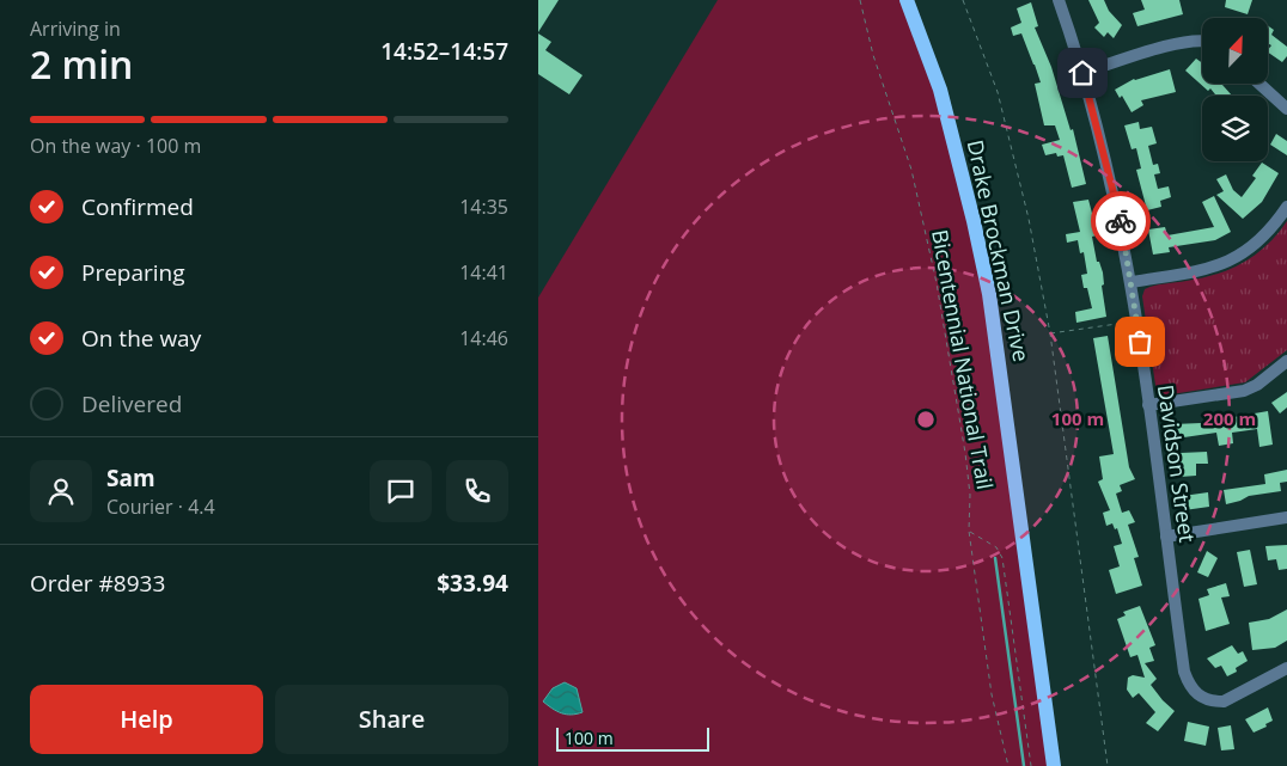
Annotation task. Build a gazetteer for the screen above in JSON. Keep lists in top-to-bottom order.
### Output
{
  "streets": {
    "main road": ["Drake Brockman Drive"],
    "street": ["Davidson Street"],
    "path": ["Bicentennial National Trail"]
  },
  "scale_bar": "100 m",
  "north": "top right",
  "page": {
    "heading": ["2 min", "Arriving in", "14:52–14:57"],
    "panel": [
      "Sam",
      "Courier · 4.4",
      "Order #8933",
      "$33.94"
    ],
    "bar": "On the way · 100 m",
    "list": [
      ["Confirmed", "14:35"],
      ["Preparing", "14:41"],
      ["On the way", "14:46"],
      "Delivered"
    ],
    "buttons": ["Help", "Share"],
    "scale": "100 m"
  },
  "rings": ["100 m", "200 m"]
}
